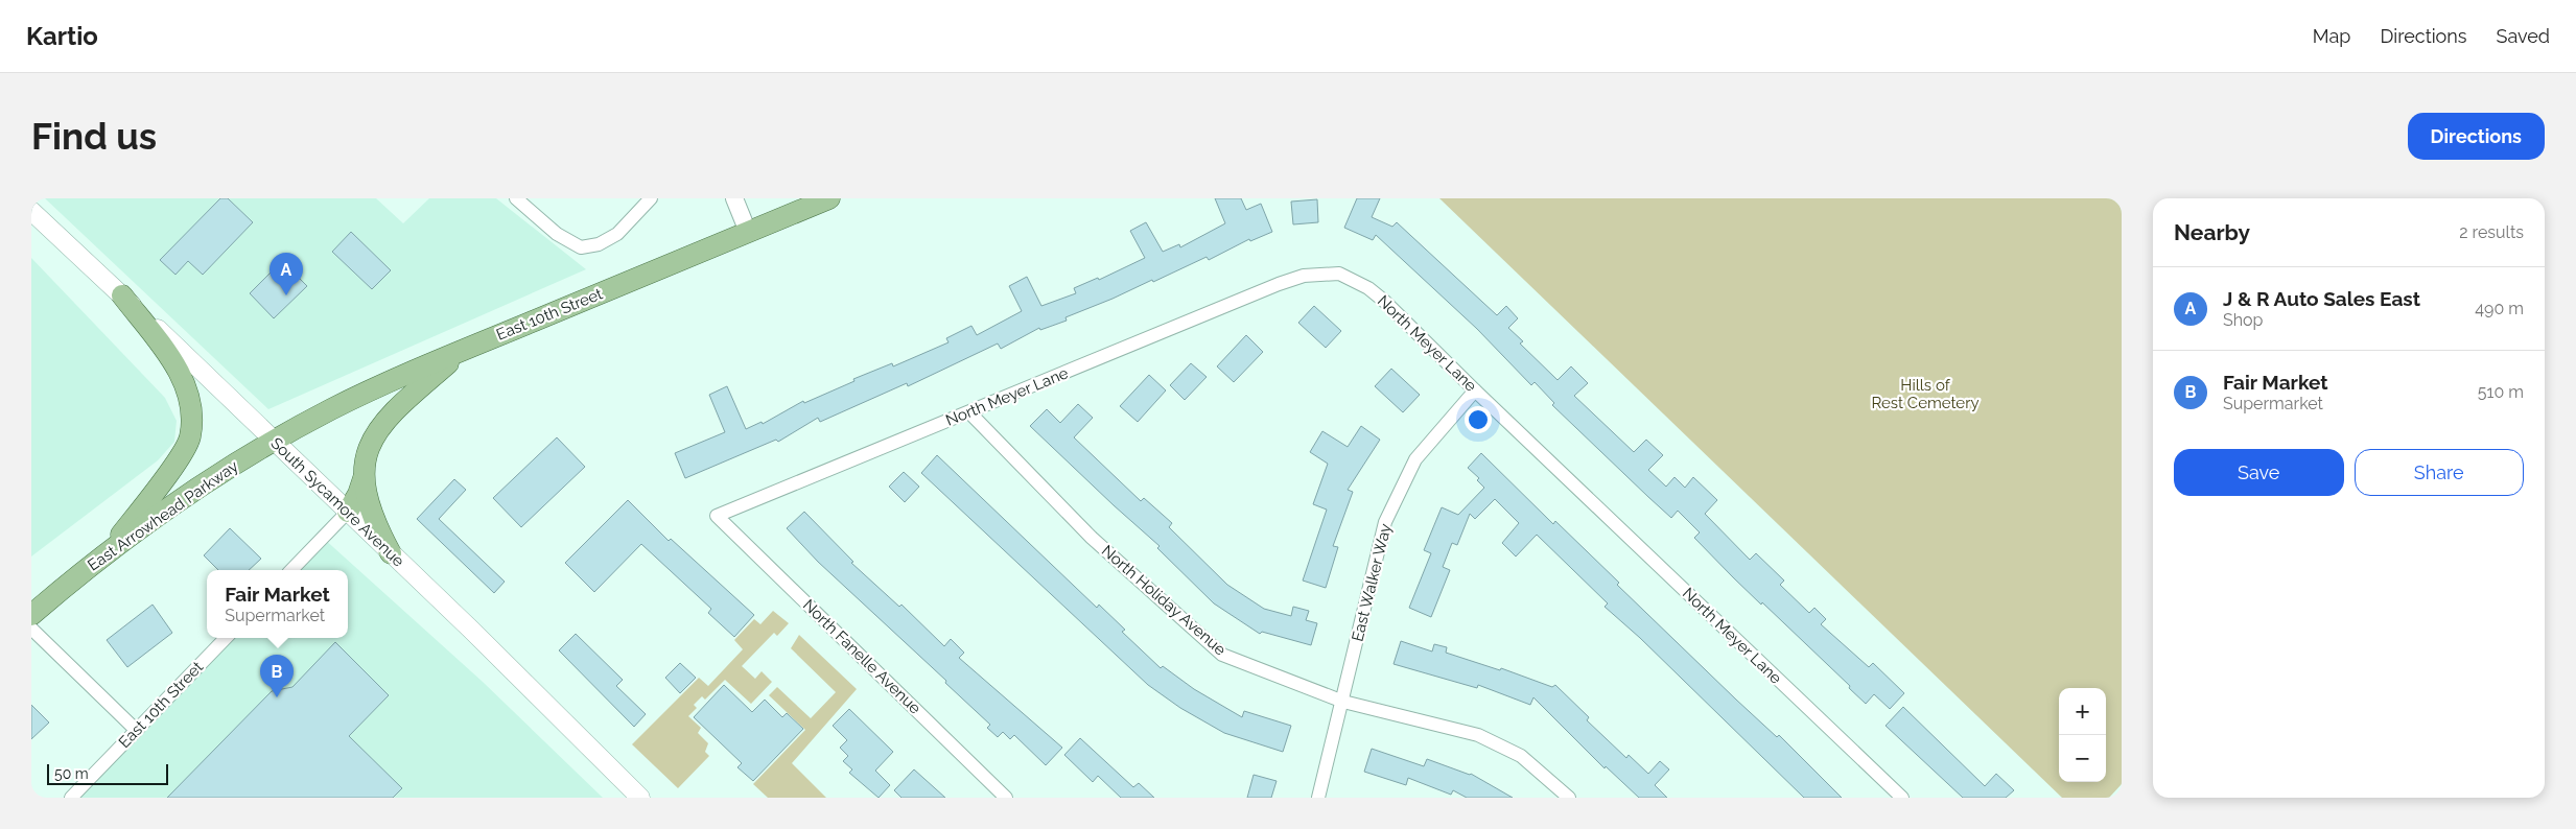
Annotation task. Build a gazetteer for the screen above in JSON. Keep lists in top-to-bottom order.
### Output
{
  "streets": {
    "main road": ["East 10th Street", "South Sycamore Avenue", "East Arrowhead Parkway"],
    "street": [
      "North Meyer Lane",
      "East Walker Way",
      "North Holiday Avenue",
      "North Fanelle Avenue"
    ]
  },
  "crossings": [
    ["East 10th Street", "South Sycamore Avenue"],
    ["East 10th Street", "East Arrowhead Parkway"],
    ["North Meyer Lane", "East Walker Way"],
    ["North Meyer Lane", "North Holiday Avenue"],
    ["North Meyer Lane", "North Fanelle Avenue"],
    ["South Sycamore Avenue", "East Arrowhead Parkway"],
    ["East Walker Way", "North Holiday Avenue"]
  ],
  "parks": ["Hills of Rest Cemetery"],
  "scale_bar": "50 m",
  "page": {
    "header": "Kartio",
    "nav": ["Map", "Directions", "Saved"],
    "buttons": [
      "Directions",
      ["Save", "Share"]
    ],
    "title": "Find us",
    "heading": ["Nearby", "2 results"],
    "pins": ["A", "B"],
    "list": [
      {
        "mark": "A",
        "name": "J & R Auto Sales East",
        "note": "Shop",
        "value": "490 m"
      },
      {
        "mark": "B",
        "name": "Fair Market",
        "note": "Supermarket",
        "value": "510 m"
      }
    ],
    "popup": ["Fair Market", "Supermarket"],
    "map_buttons": ["+", "−"],
    "scale": "50 m"
  }
}
